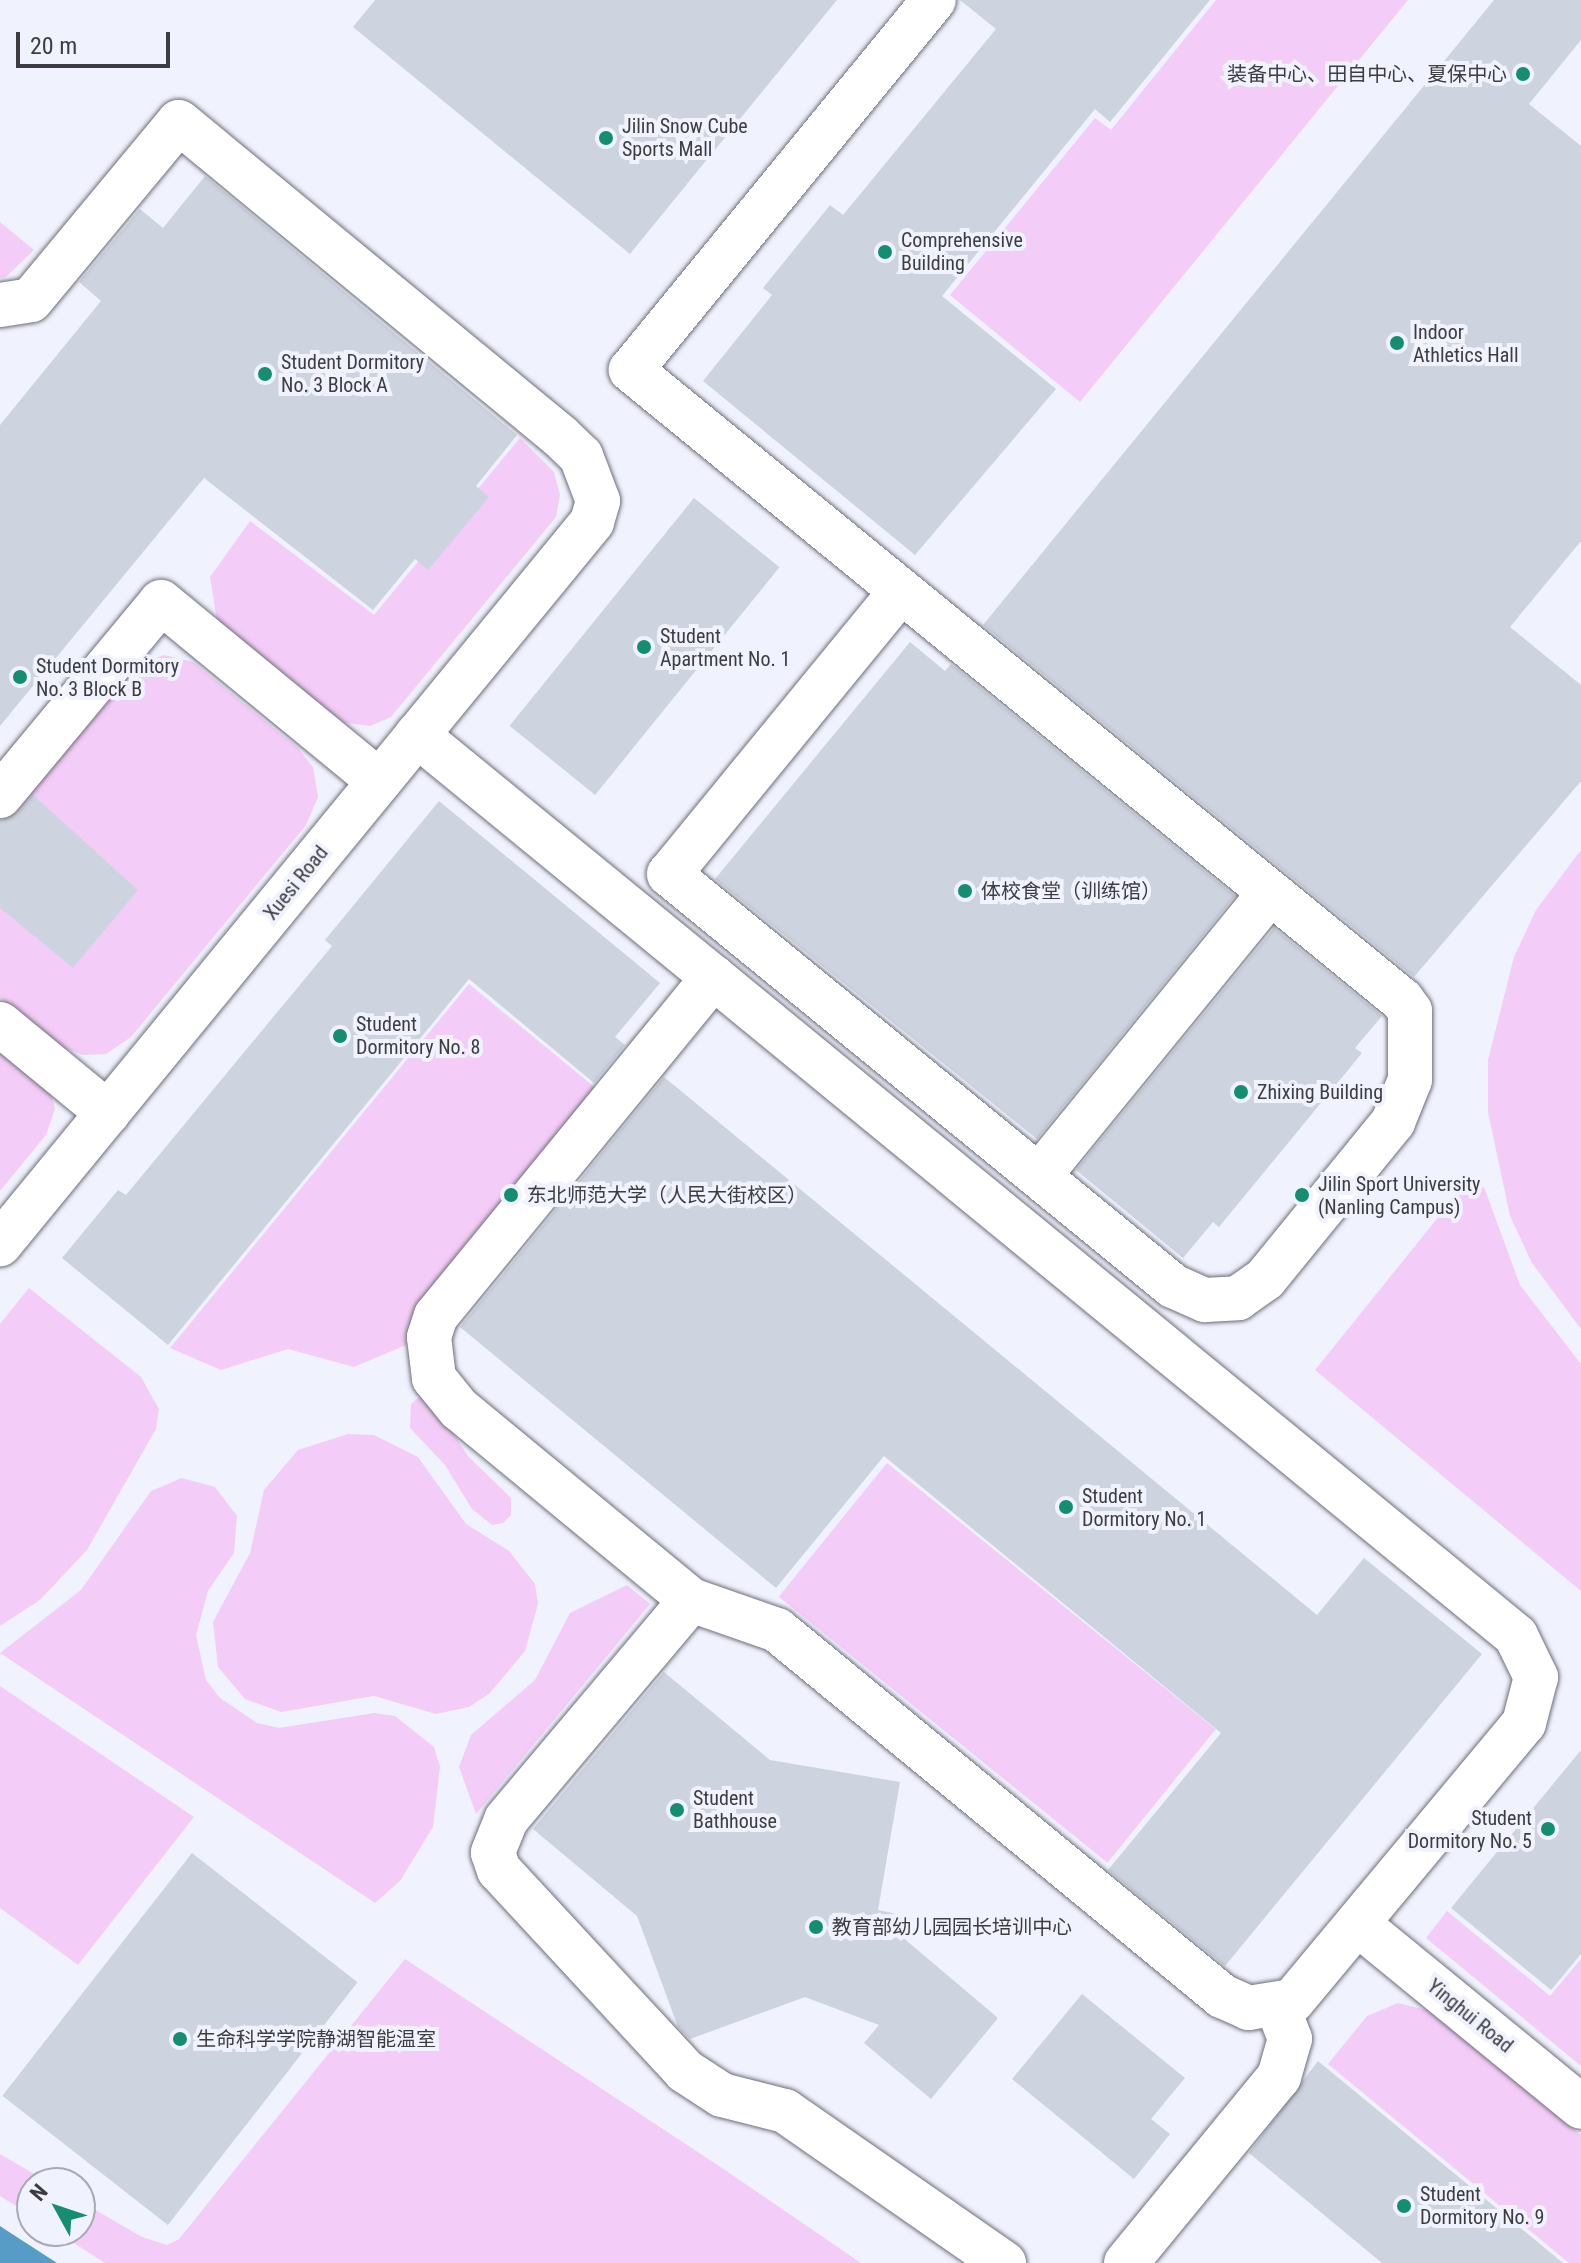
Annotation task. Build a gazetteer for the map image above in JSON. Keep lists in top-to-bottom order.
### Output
{
  "streets": {
    "lane": ["Xuesi Road", "Yinghui Road"]
  },
  "places": [
    "装备中心、田自中心、夏保中心",
    "Jilin Snow Cube Sports Mall",
    "Comprehensive Building",
    "Indoor Athletics Hall",
    "Student Dormitory No. 3 Block A",
    "Student Apartment No. 1",
    "Student Dormitory No. 3 Block B",
    "体校食堂（训练馆）",
    "Student Dormitory No. 8",
    "Zhixing Building",
    "东北师范大学（人民大街校区）",
    "Jilin Sport University (Nanling Campus)",
    "Student Dormitory No. 1",
    "Student Bathhouse",
    "Student Dormitory No. 5",
    "教育部幼儿园园长培训中心",
    "生命科学学院静湖智能温室",
    "Student Dormitory No. 9"
  ],
  "scale_bar": "20 m",
  "north": "top left"
}
